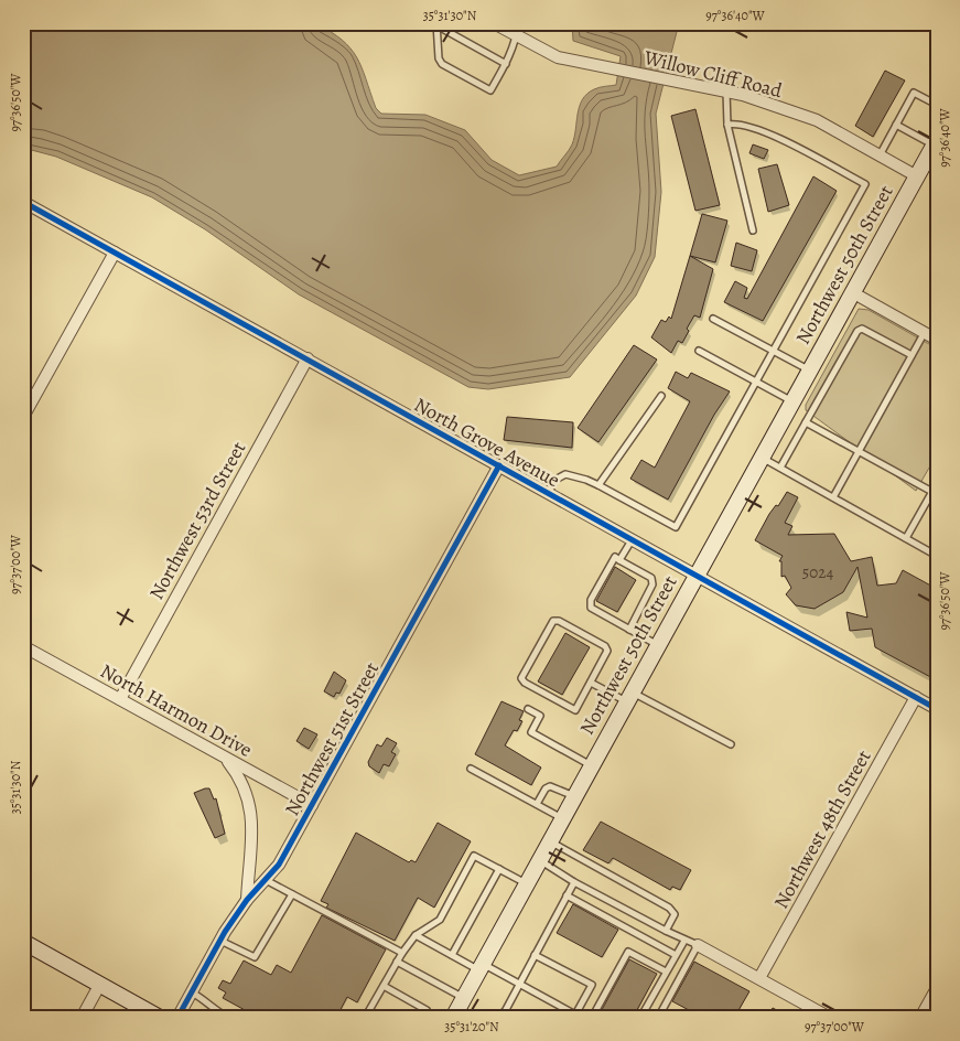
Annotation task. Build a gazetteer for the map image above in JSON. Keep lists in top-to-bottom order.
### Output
{
  "streets": {
    "main road": ["Northwest 50th Street"],
    "street": [
      "Willow Cliff Road",
      "North Grove Avenue",
      "Northwest 53rd Street",
      "North Harmon Drive",
      "Northwest 51st Street",
      "Northwest 48th Street"
    ]
  },
  "crossings": [
    ["Willow Cliff Road", "Northwest 50th Street"],
    ["Northwest 50th Street", "North Grove Avenue"],
    ["North Grove Avenue", "Northwest 53rd Street"],
    ["North Grove Avenue", "Northwest 51st Street"],
    ["North Grove Avenue", "Northwest 48th Street"],
    ["Northwest 53rd Street", "North Harmon Drive"],
    ["North Harmon Drive", "Northwest 51st Street"]
  ],
  "house_numbers": ["5024"],
  "coordinates": [
    "35°31'30\"N",
    "97°36'40\"W",
    "97°36'50\"W",
    "97°37'00\"W",
    "35°31'20\"N"
  ]
}
